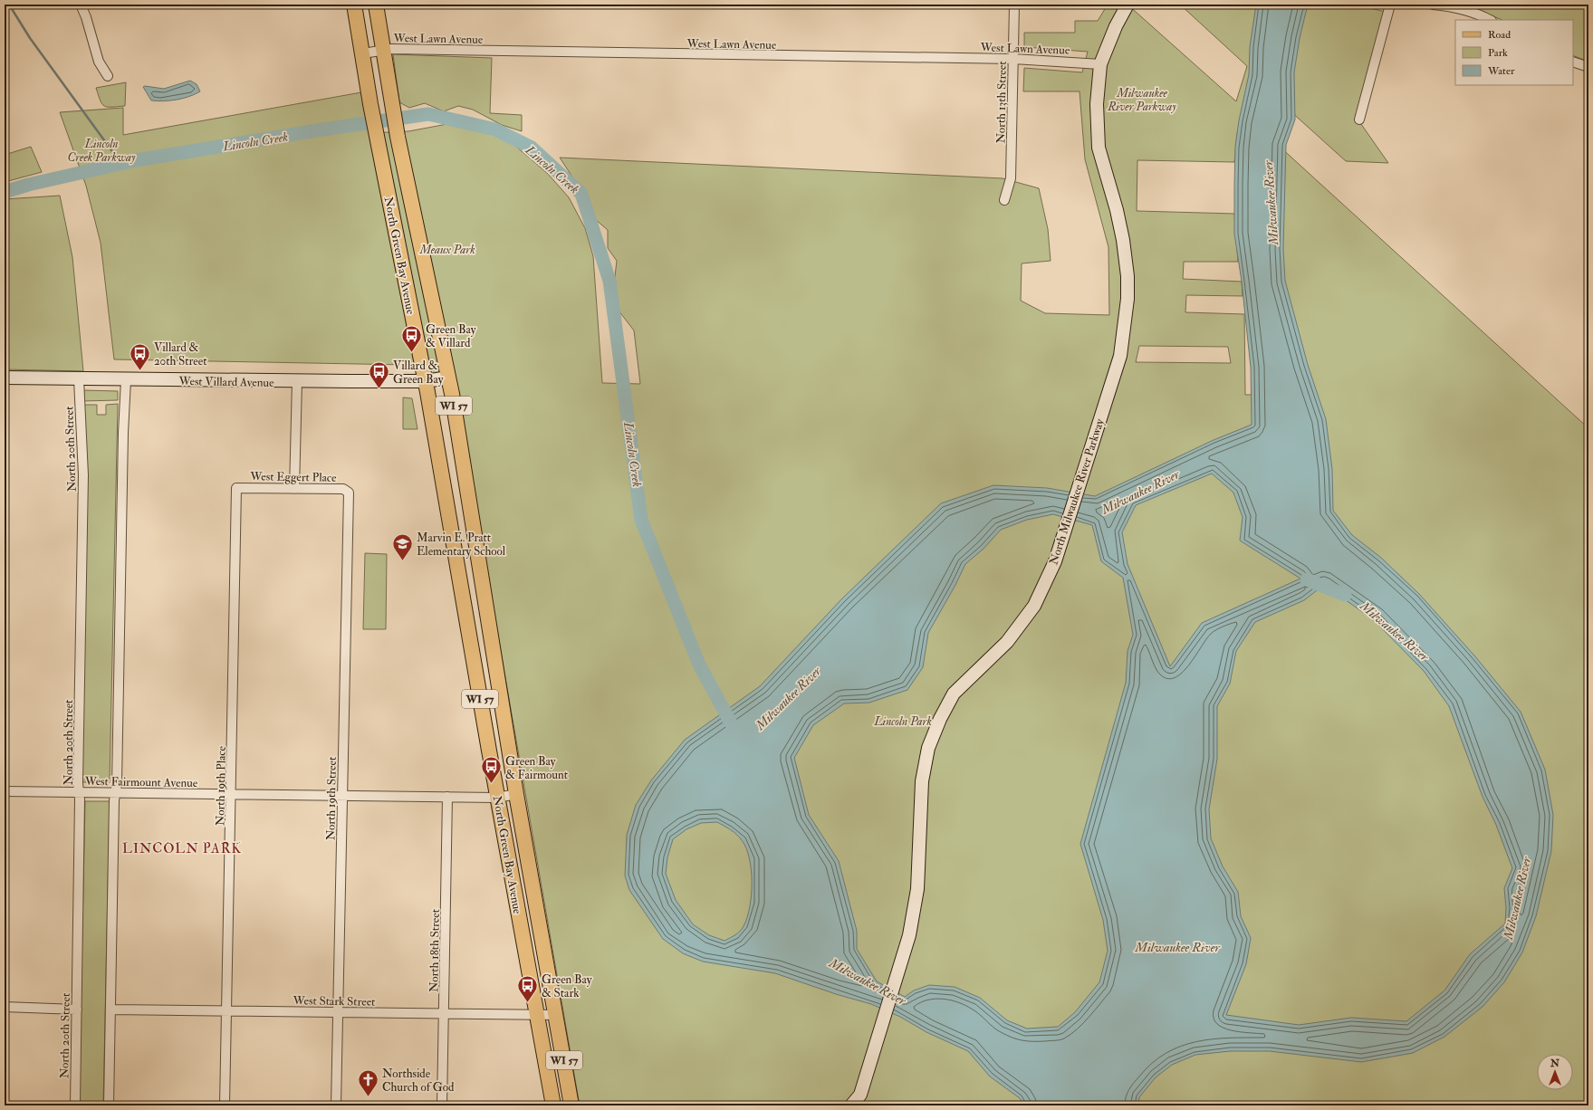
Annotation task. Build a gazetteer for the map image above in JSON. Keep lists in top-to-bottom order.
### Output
{
  "streets": {
    "main road": ["North Green Bay Avenue", "WI 57"],
    "street": [
      "West Lawn Avenue",
      "North 13th Street",
      "West Villard Avenue",
      "North 20th Street",
      "West Eggert Place",
      "North Milwaukee River Parkway",
      "West Fairmount Avenue",
      "North 19th Place",
      "North 19th Street",
      "North 18th Street",
      "West Stark Street"
    ]
  },
  "crossings": [
    ["West Lawn Avenue", "North 13th Street"],
    ["West Lawn Avenue", "North Green Bay Avenue"],
    ["West Lawn Avenue", "North Milwaukee River Parkway"],
    ["North Green Bay Avenue", "West Villard Avenue"],
    ["North Green Bay Avenue", "West Fairmount Avenue"],
    ["North Green Bay Avenue", "West Stark Street"],
    ["West Villard Avenue", "North 20th Street"],
    ["North 20th Street", "West Fairmount Avenue"],
    ["West Eggert Place", "North 19th Place"],
    ["West Eggert Place", "North 19th Street"],
    ["West Fairmount Avenue", "North 19th Place"],
    ["West Fairmount Avenue", "North 19th Street"],
    ["West Fairmount Avenue", "North 18th Street"],
    ["North 19th Place", "West Stark Street"],
    ["North 19th Street", "West Stark Street"],
    ["North 18th Street", "West Stark Street"]
  ],
  "districts": ["LINCOLN PARK"],
  "water": ["Lincoln Creek", "Milwaukee River"],
  "parks": [
    "Milwaukee River Parkway",
    "Lincoln Creek Parkway",
    "Meaux Park",
    "Lincoln Park"
  ],
  "places": {
    "bus stop": [
      "Green Bay & Villard",
      "Villard & 20th Street",
      "Villard & Green Bay",
      "Green Bay & Fairmount",
      "Green Bay & Stark"
    ],
    "school or university": ["Marvin E. Pratt Elementary School"],
    "church": ["Northside Church of God"]
  },
  "legend": ["Road", "Park", "Water"],
  "north": "top"
}
